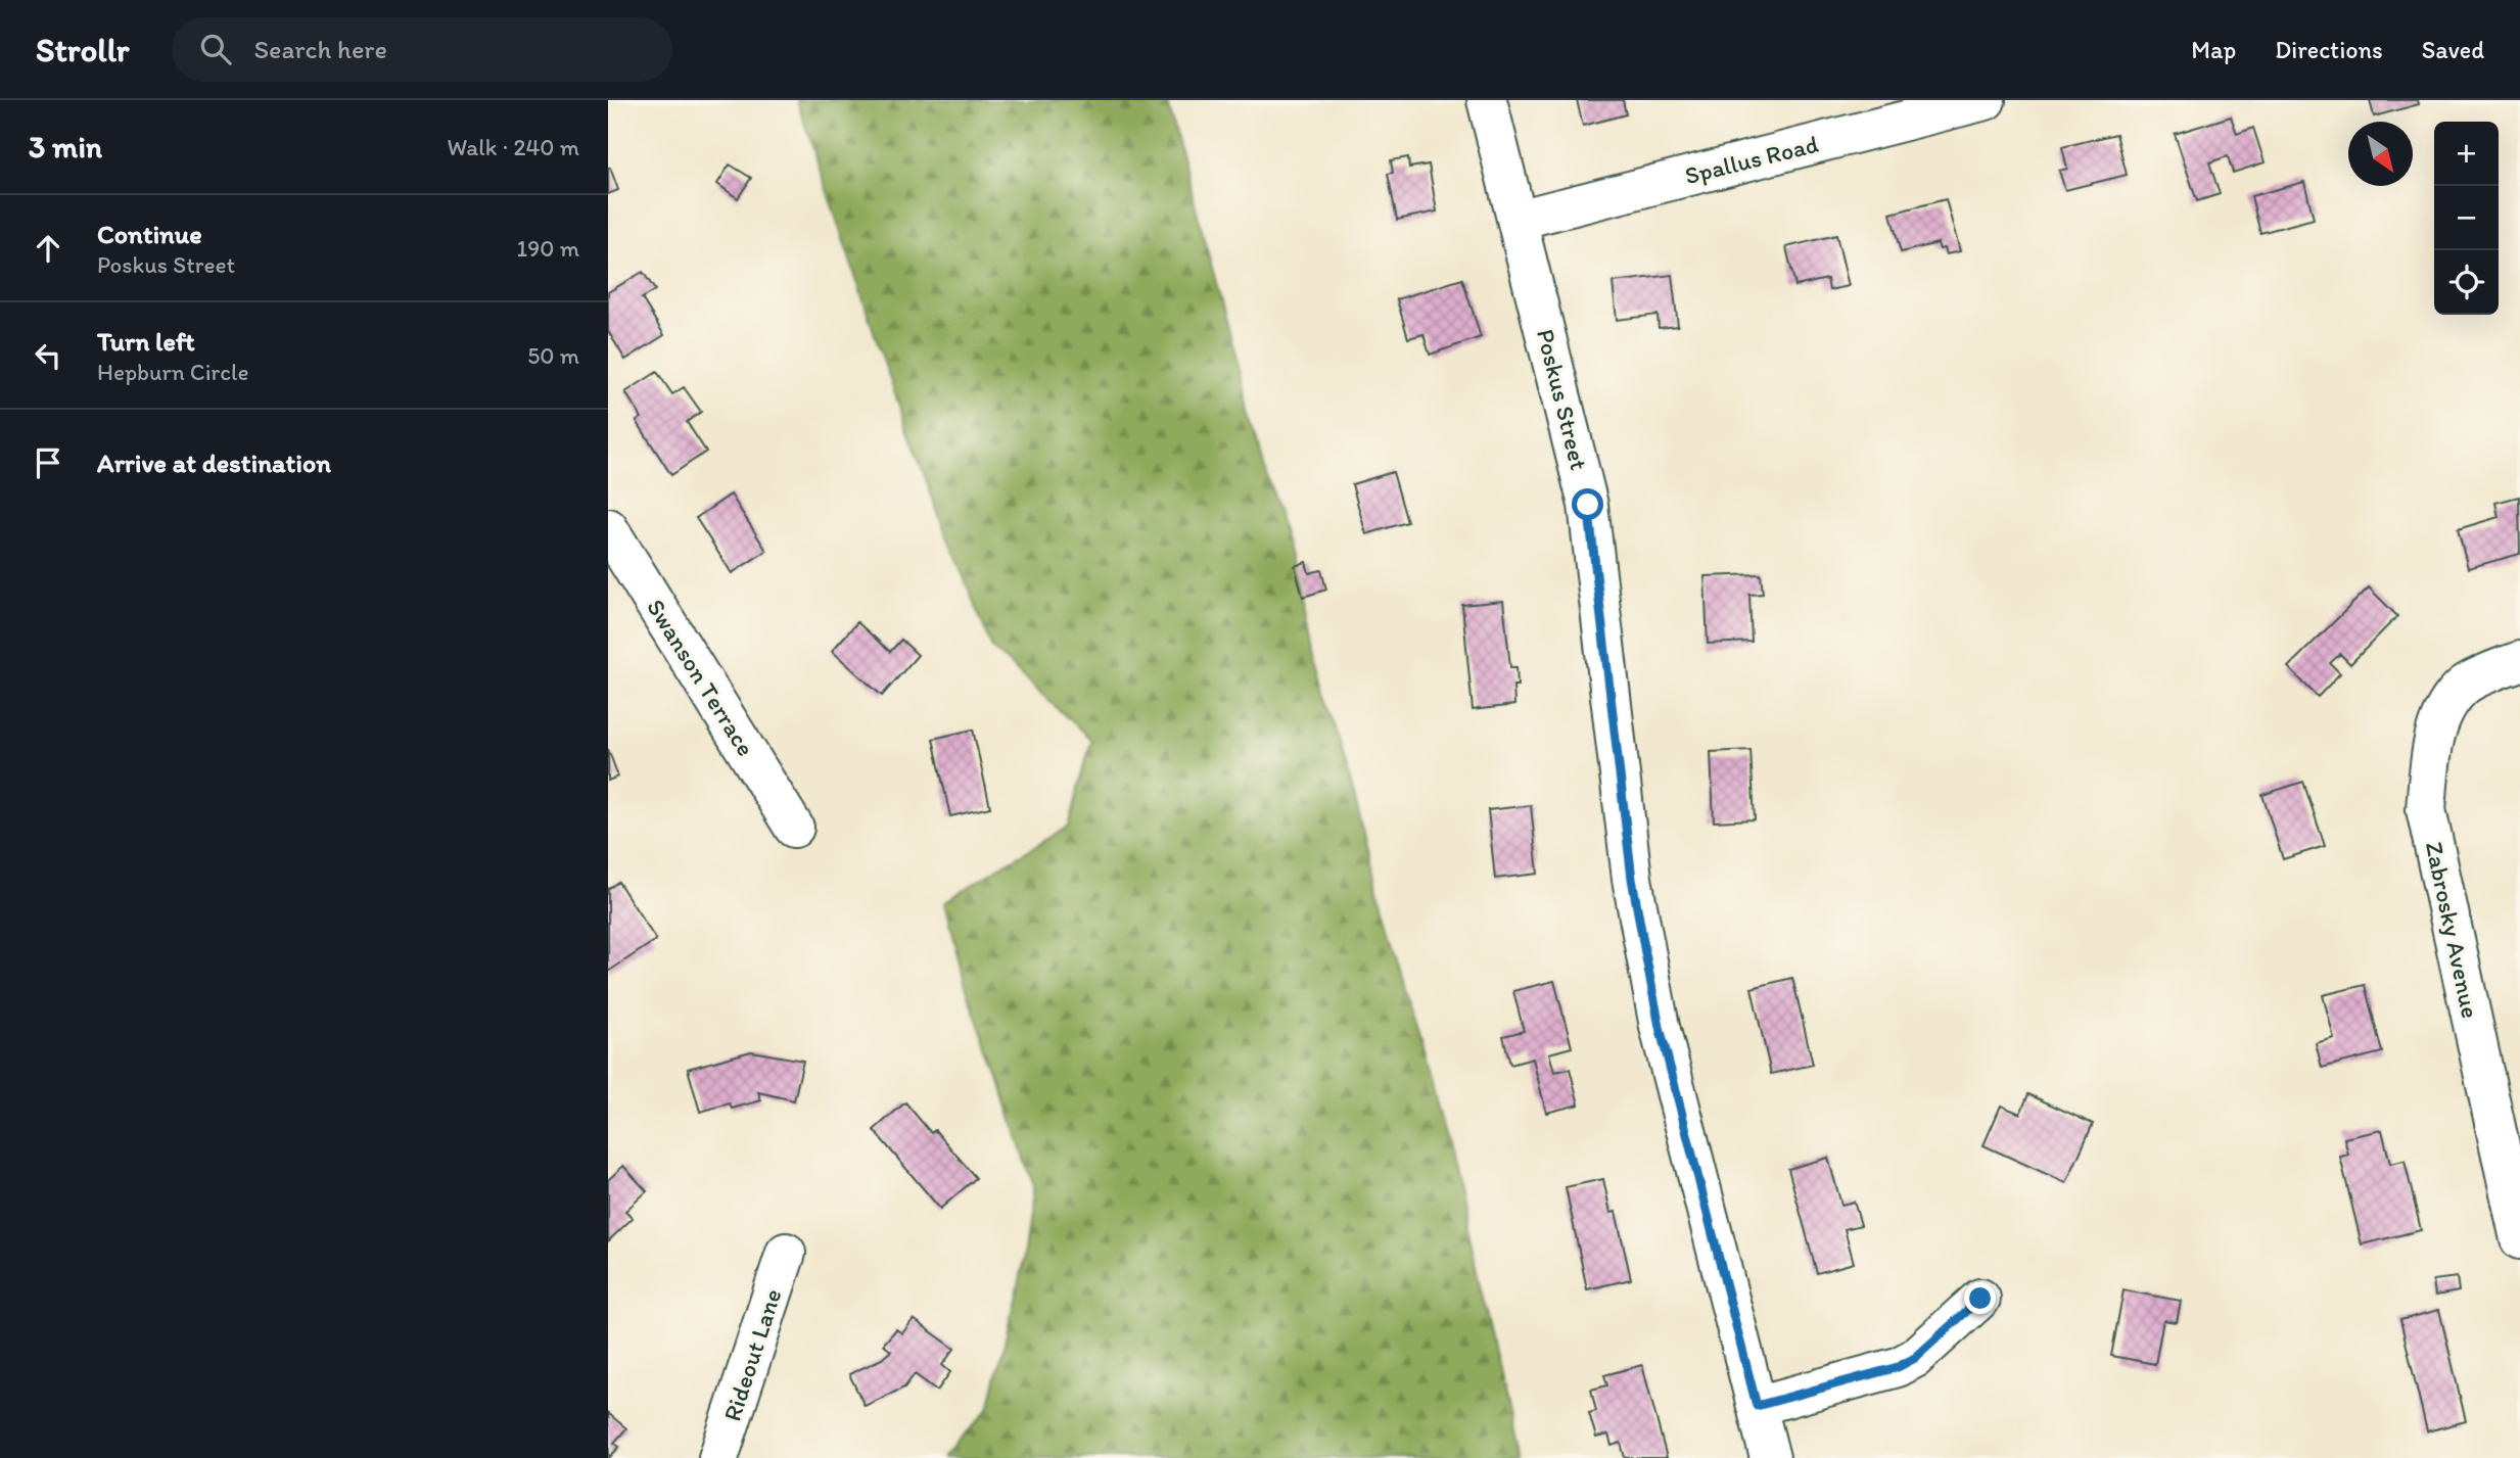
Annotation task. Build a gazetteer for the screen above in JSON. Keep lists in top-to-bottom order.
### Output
{
  "streets": {
    "street": [
      "Spallus Road",
      "Poskus Street",
      "Swanson Terrace",
      "Zabrosky Avenue",
      "Rideout Lane"
    ]
  },
  "crossings": [
    ["Spallus Road", "Poskus Street"]
  ],
  "north": "bottom right",
  "page": {
    "header": "Strollr",
    "search": "Search here",
    "nav": ["Map", "Directions", "Saved"],
    "heading": ["3 min", "Walk · 240 m"],
    "map_buttons": ["+", "−"],
    "list": [
      ["Continue", "Poskus Street", "190 m"],
      ["Turn left", "Hepburn Circle", "50 m"],
      "Arrive at destination"
    ]
  }
}
